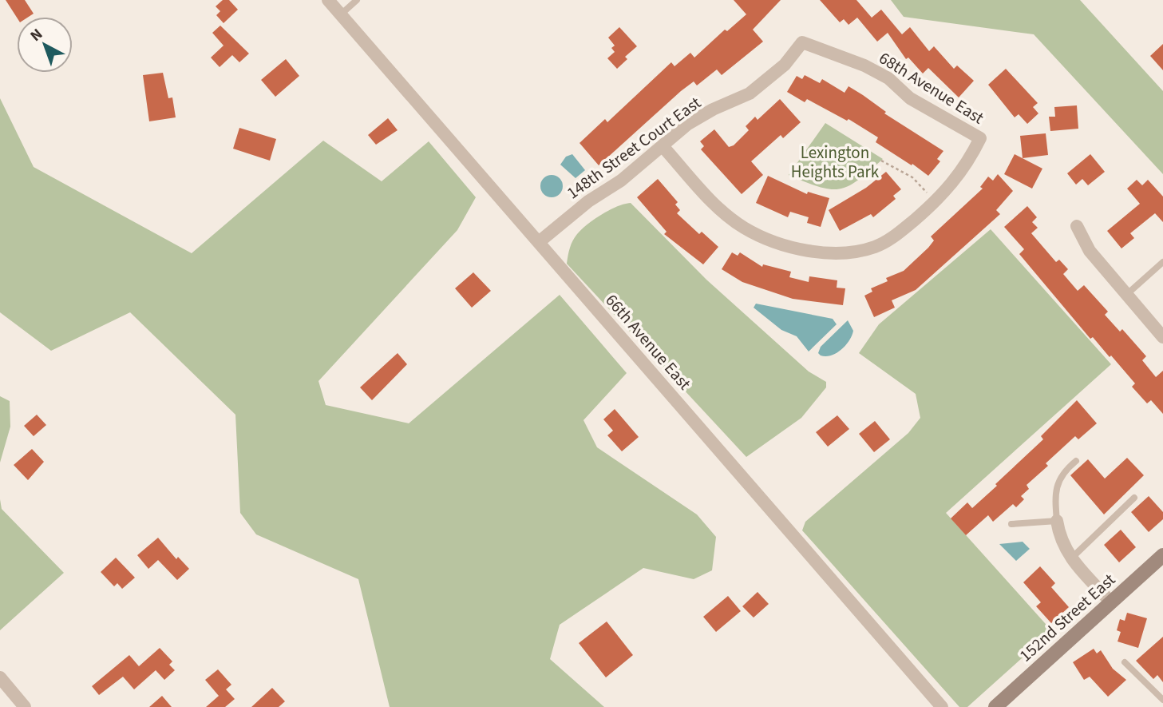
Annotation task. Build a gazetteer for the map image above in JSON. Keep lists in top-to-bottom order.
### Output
{
  "streets": {
    "street": [
      "68th Avenue East",
      "148th Street Court East",
      "66th Avenue East",
      "152nd Street East"
    ]
  },
  "crossings": [
    ["68th Avenue East", "148th Street Court East"],
    ["148th Street Court East", "66th Avenue East"]
  ],
  "parks": ["Lexington Heights Park"],
  "north": "top left"
}
